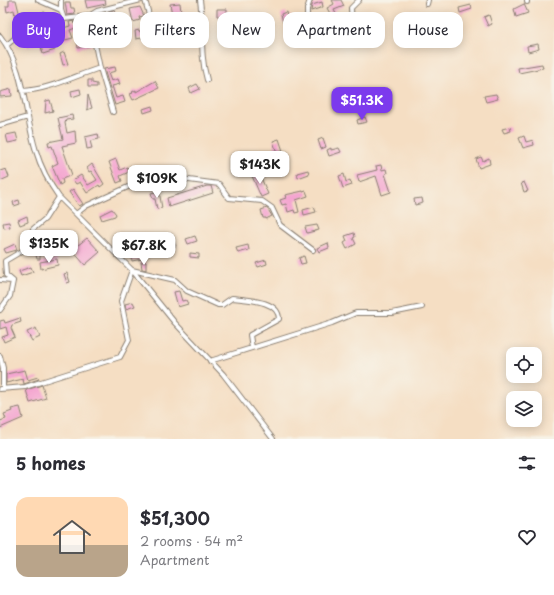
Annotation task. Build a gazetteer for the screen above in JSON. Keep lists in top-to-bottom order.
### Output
{
  "page": {
    "chip": [
      "Buy",
      "Rent",
      "Filters",
      "New",
      "Apartment",
      "House"
    ],
    "price": [
      "$51.3K",
      "$143K",
      "$109K",
      "$135K",
      "$67.8K"
    ],
    "heading": "5 homes",
    "list": [
      {
        "name": "$51,300",
        "note": "2 rooms · 54 m² · Apartment"
      }
    ]
  }
}
